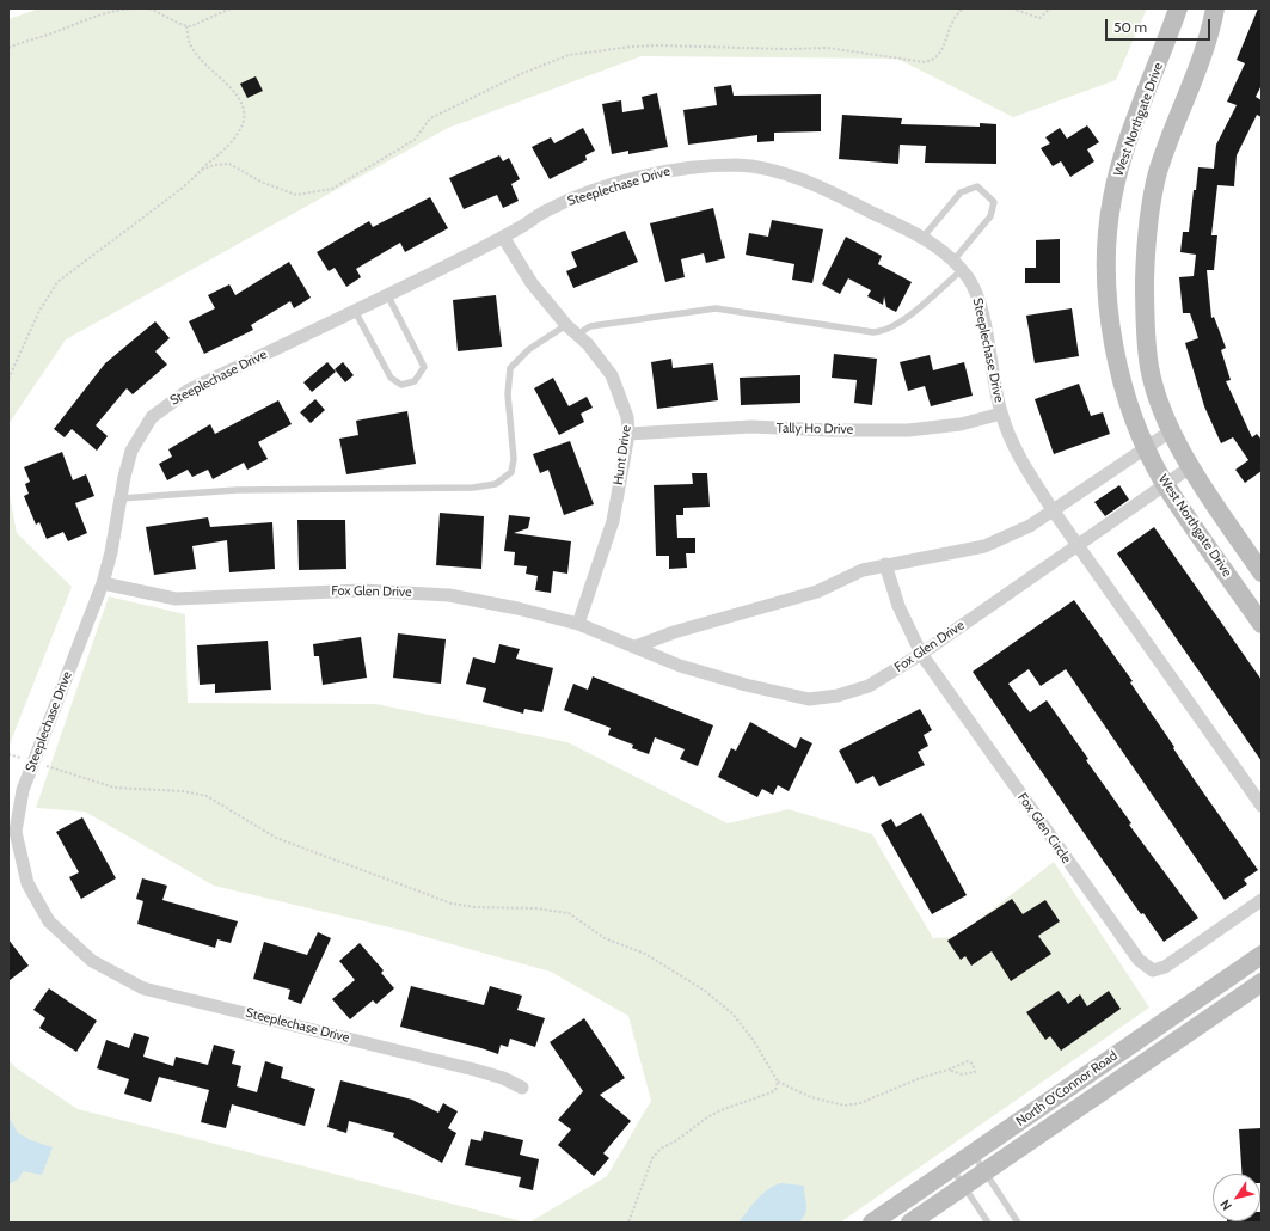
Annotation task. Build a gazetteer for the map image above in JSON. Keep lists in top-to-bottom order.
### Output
{
  "streets": {
    "main road": ["West Northgate Drive", "North O'Connor Road"],
    "street": [
      "Steeplechase Drive",
      "Tally Ho Drive",
      "Hunt Drive",
      "Fox Glen Drive",
      "Fox Glen Circle"
    ]
  },
  "crossings": [
    ["West Northgate Drive", "Fox Glen Drive"],
    ["Steeplechase Drive", "Tally Ho Drive"],
    ["Steeplechase Drive", "Hunt Drive"],
    ["Steeplechase Drive", "Fox Glen Drive"],
    ["Tally Ho Drive", "Hunt Drive"],
    ["Hunt Drive", "Fox Glen Drive"],
    ["Fox Glen Drive", "Fox Glen Circle"]
  ],
  "scale_bar": "50 m",
  "north": "bottom left"
}
